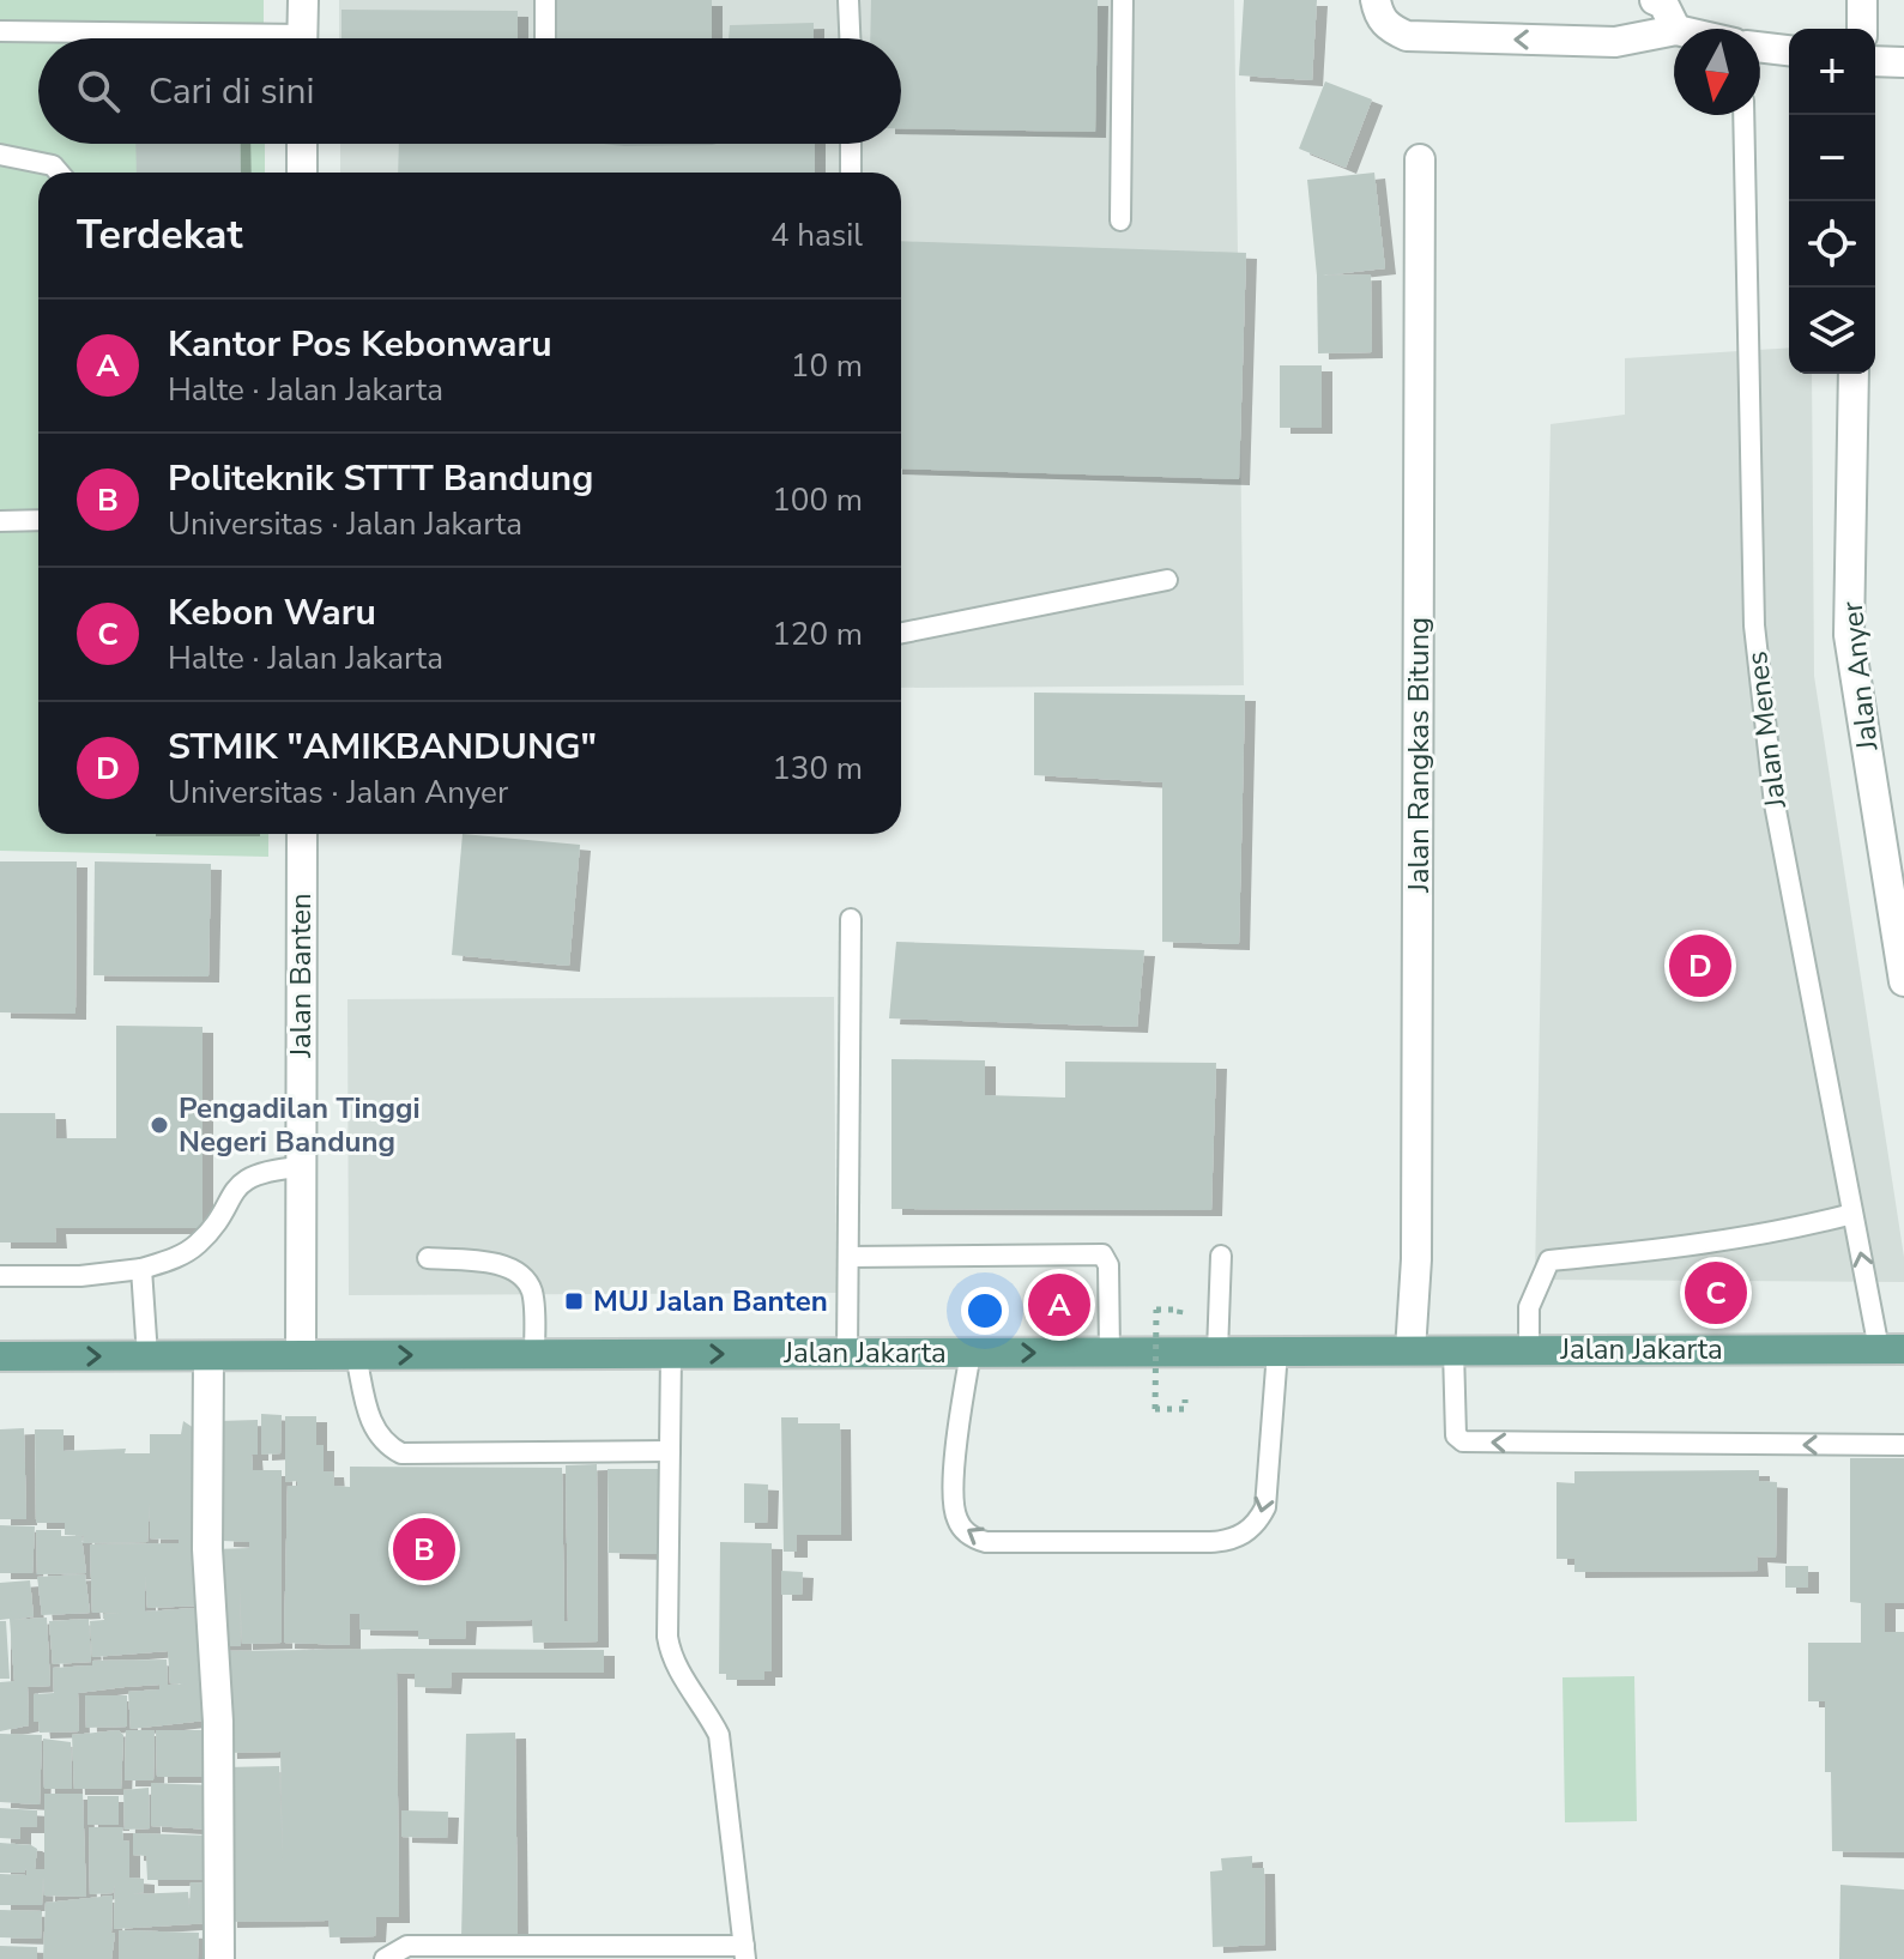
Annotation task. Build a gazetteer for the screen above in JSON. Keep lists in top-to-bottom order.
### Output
{
  "streets": {
    "main road": ["Jalan Jakarta"],
    "street": ["Jalan Anyer", "Jalan Rangkas Bitung", "Jalan Banten"],
    "lane": ["Jalan Menes"]
  },
  "crossings": [
    ["Jalan Menes", "Jalan Jakarta"],
    ["Jalan Rangkas Bitung", "Jalan Jakarta"],
    ["Jalan Banten", "Jalan Jakarta"]
  ],
  "places": {
    "other": ["Pengadilan Tinggi Negeri Bandung"],
    "transit": ["MUJ Jalan Banten"]
  },
  "north": "bottom",
  "page": {
    "map_buttons": ["+", "−"],
    "search": "Cari di sini",
    "heading": ["Terdekat", "4 hasil"],
    "list": [
      {
        "mark": "A",
        "name": "Kantor Pos Kebonwaru",
        "note": "Halte · Jalan Jakarta",
        "value": "10 m"
      },
      {
        "mark": "B",
        "name": "Politeknik STTT Bandung",
        "note": "Universitas · Jalan Jakarta",
        "value": "100 m"
      },
      {
        "mark": "C",
        "name": "Kebon Waru",
        "note": "Halte · Jalan Jakarta",
        "value": "120 m"
      },
      {
        "mark": "D",
        "name": "STMIK \"AMIKBANDUNG\"",
        "note": "Universitas · Jalan Anyer",
        "value": "130 m"
      }
    ],
    "pins": [
      "D",
      "C",
      "A",
      "B"
    ]
  }
}
